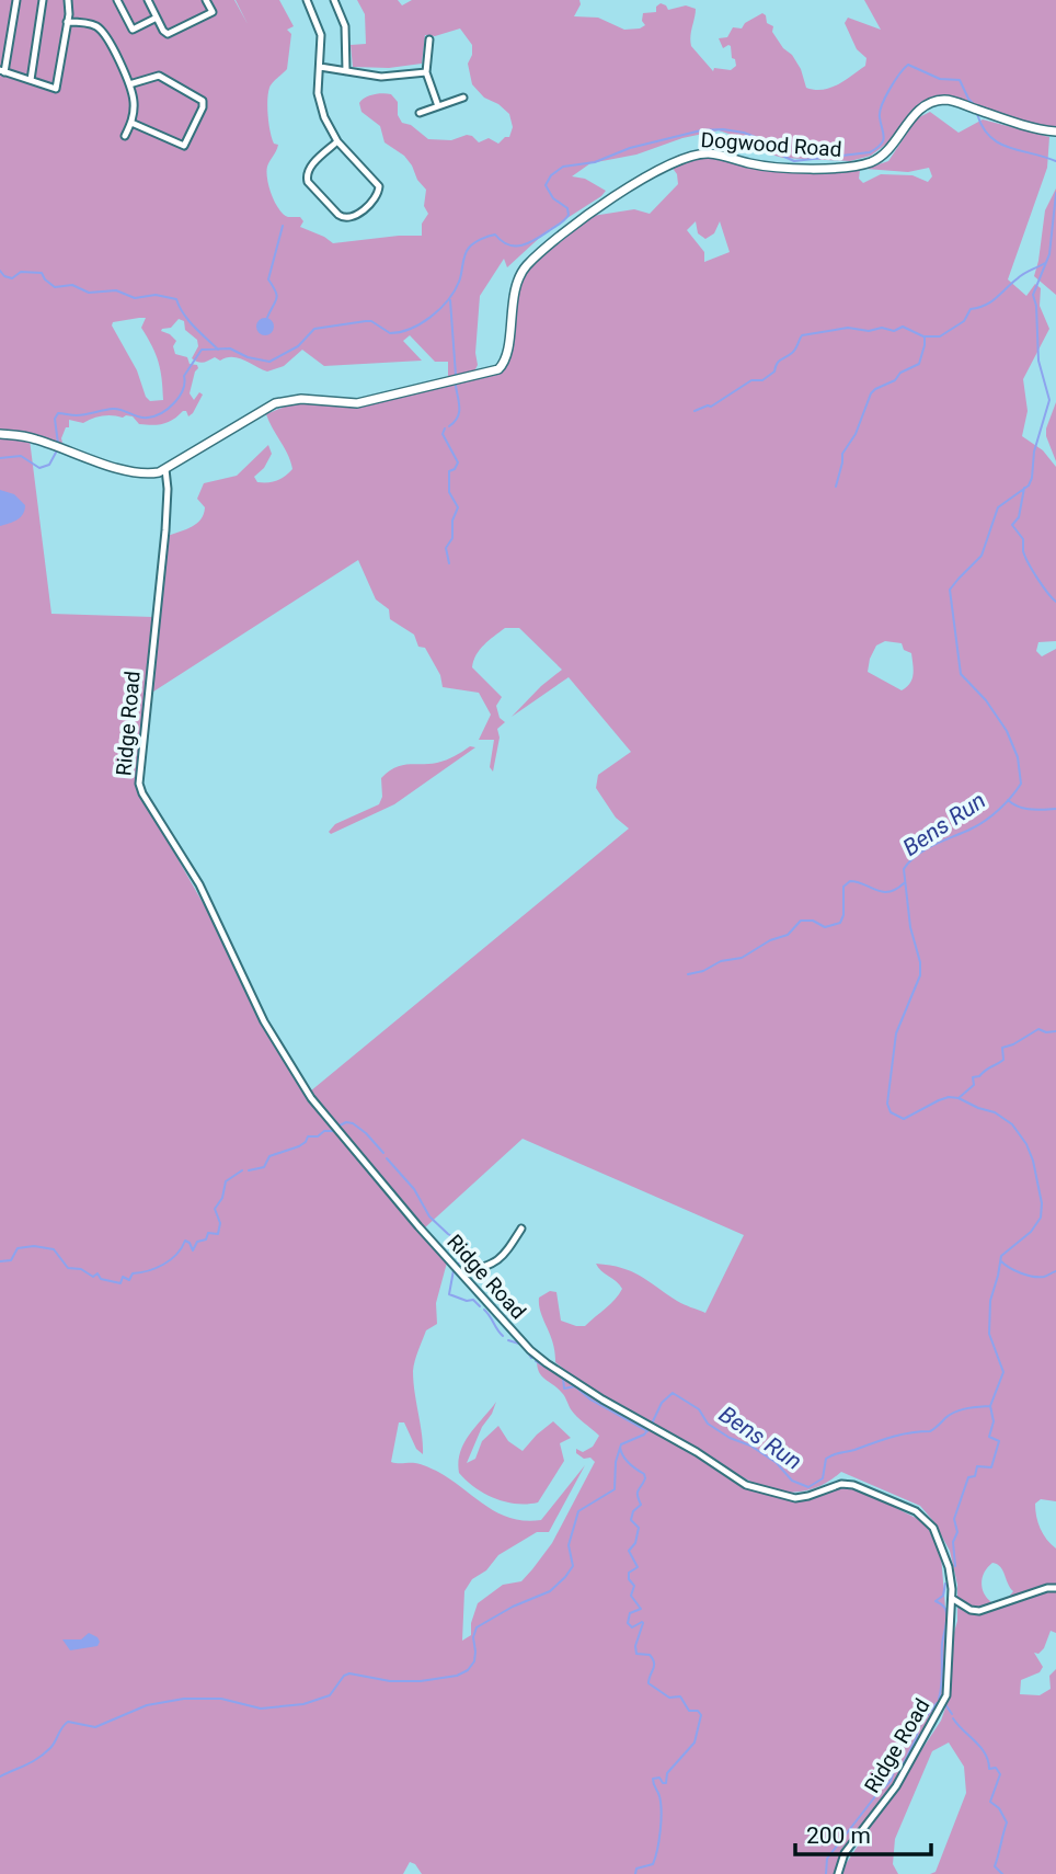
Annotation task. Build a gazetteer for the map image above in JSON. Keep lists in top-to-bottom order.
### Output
{
  "streets": {
    "street": ["Dogwood Road", "Ridge Road"]
  },
  "crossings": [
    ["Dogwood Road", "Ridge Road"]
  ],
  "water": ["Bens Run"],
  "scale_bar": "200 m"
}
